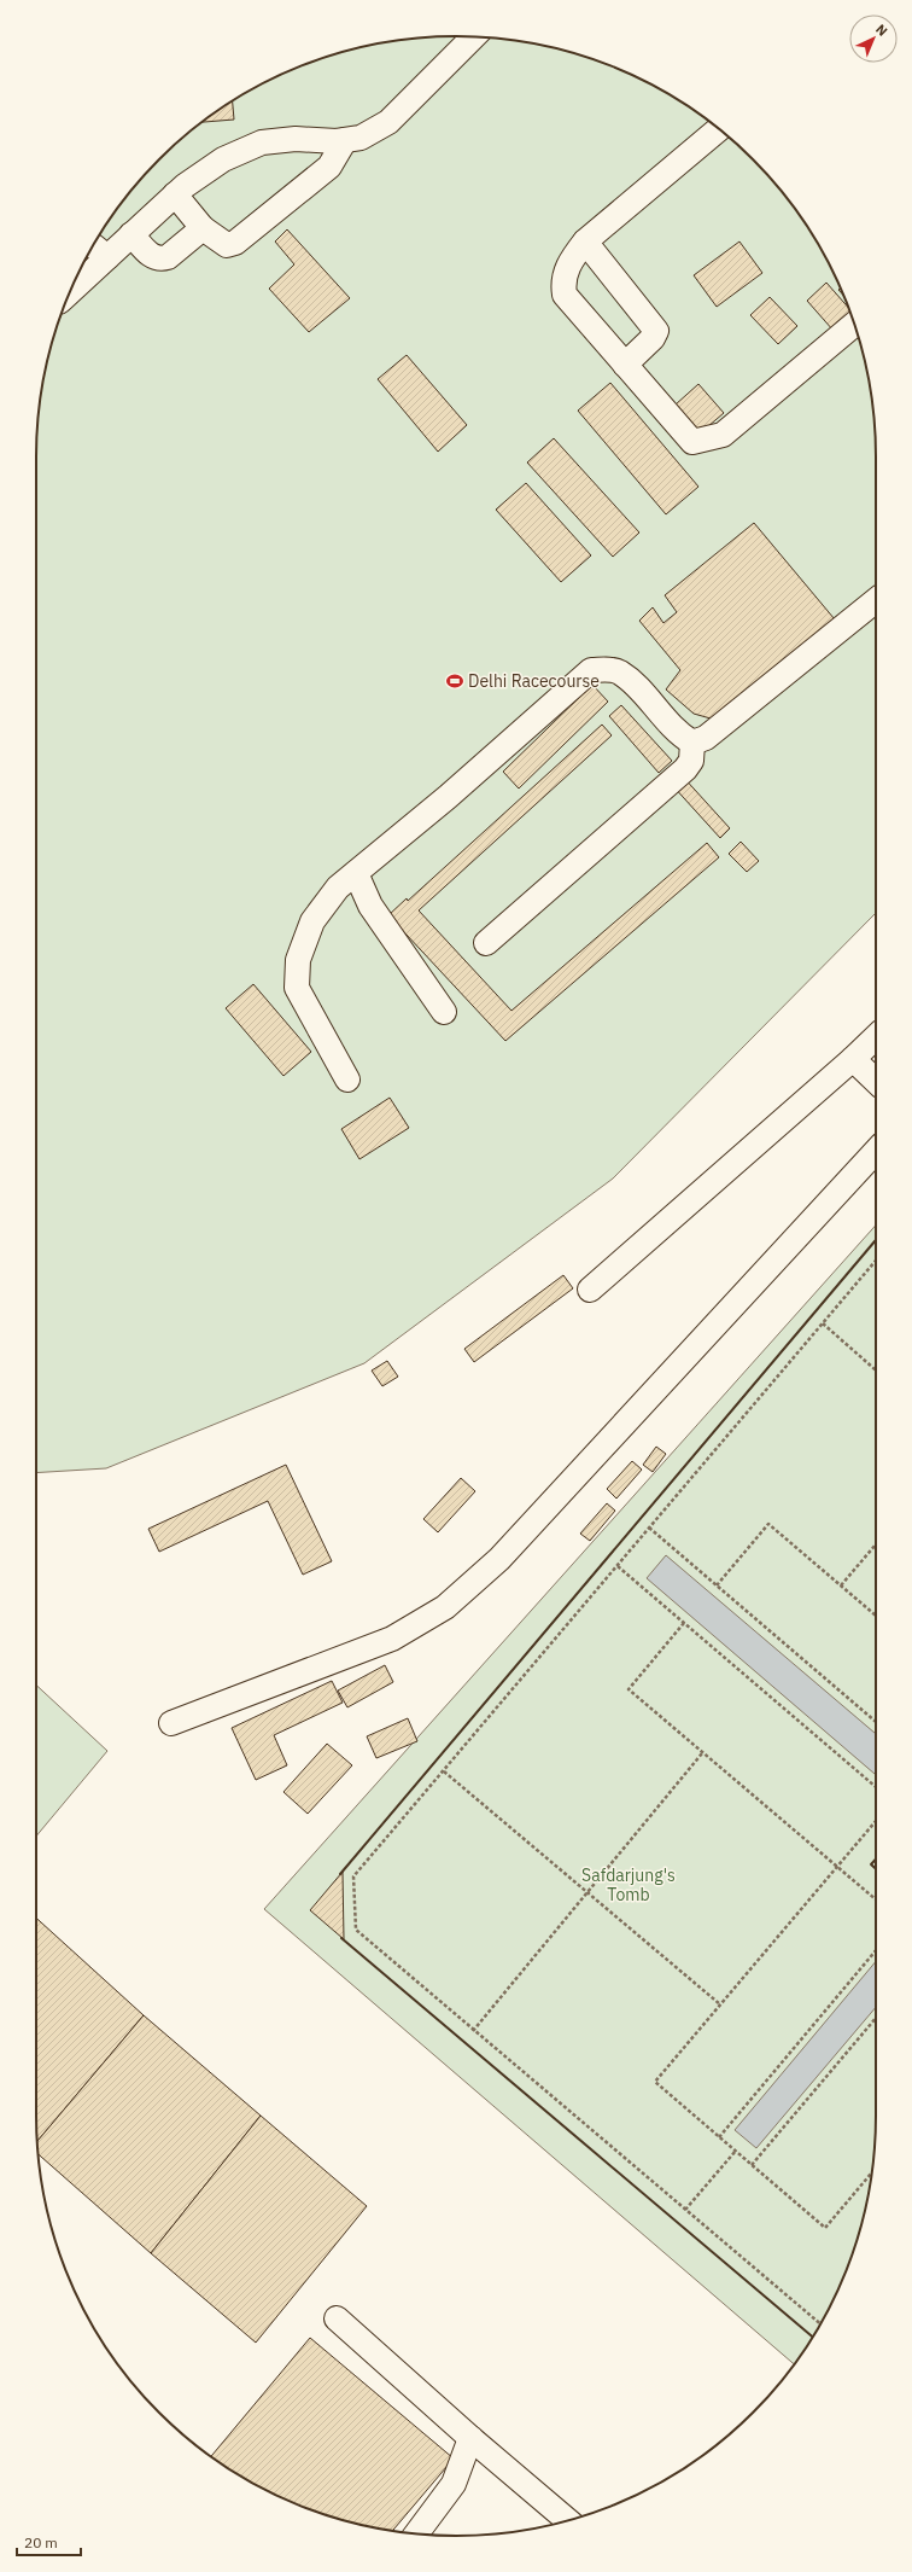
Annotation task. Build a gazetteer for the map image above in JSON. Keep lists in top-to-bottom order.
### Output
{
  "parks": ["Safdarjung's Tomb"],
  "places": {
    "sports": ["Delhi Racecourse"]
  },
  "scale_bar": "20 m",
  "north": "top right"
}
